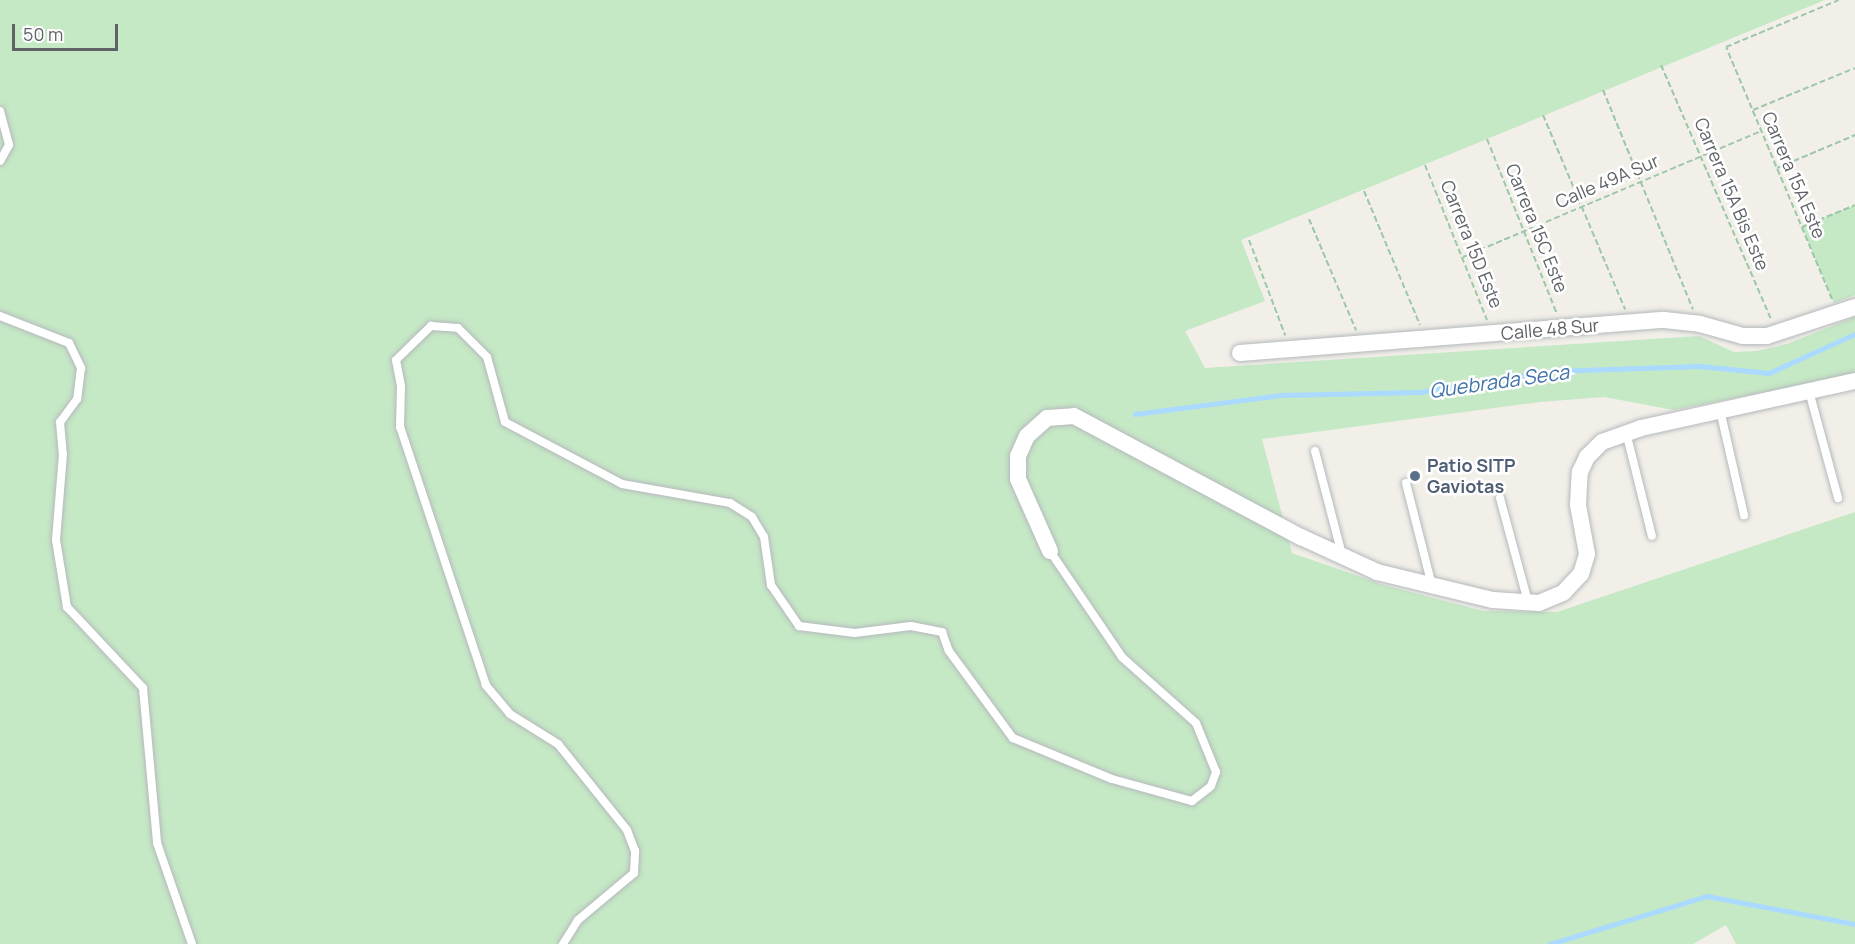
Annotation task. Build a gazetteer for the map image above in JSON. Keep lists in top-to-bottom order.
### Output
{
  "streets": {
    "street": ["Calle 48 Sur"],
    "path": [
      "Carrera 15A Este",
      "Calle 49A Sur",
      "Carrera 15A Bis Este",
      "Carrera 15C Este",
      "Carrera 15D Este"
    ]
  },
  "crossings": [
    ["Carrera 15A Este", "Calle 49A Sur"],
    ["Carrera 15A Este", "Calle 48 Sur"],
    ["Calle 49A Sur", "Carrera 15A Bis Este"],
    ["Calle 49A Sur", "Carrera 15C Este"],
    ["Calle 49A Sur", "Carrera 15D Este"],
    ["Carrera 15A Bis Este", "Calle 48 Sur"],
    ["Carrera 15C Este", "Calle 48 Sur"],
    ["Carrera 15D Este", "Calle 48 Sur"]
  ],
  "water": ["Quebrada Seca"],
  "places": ["Patio SITP Gaviotas"],
  "scale_bar": "50 m"
}
